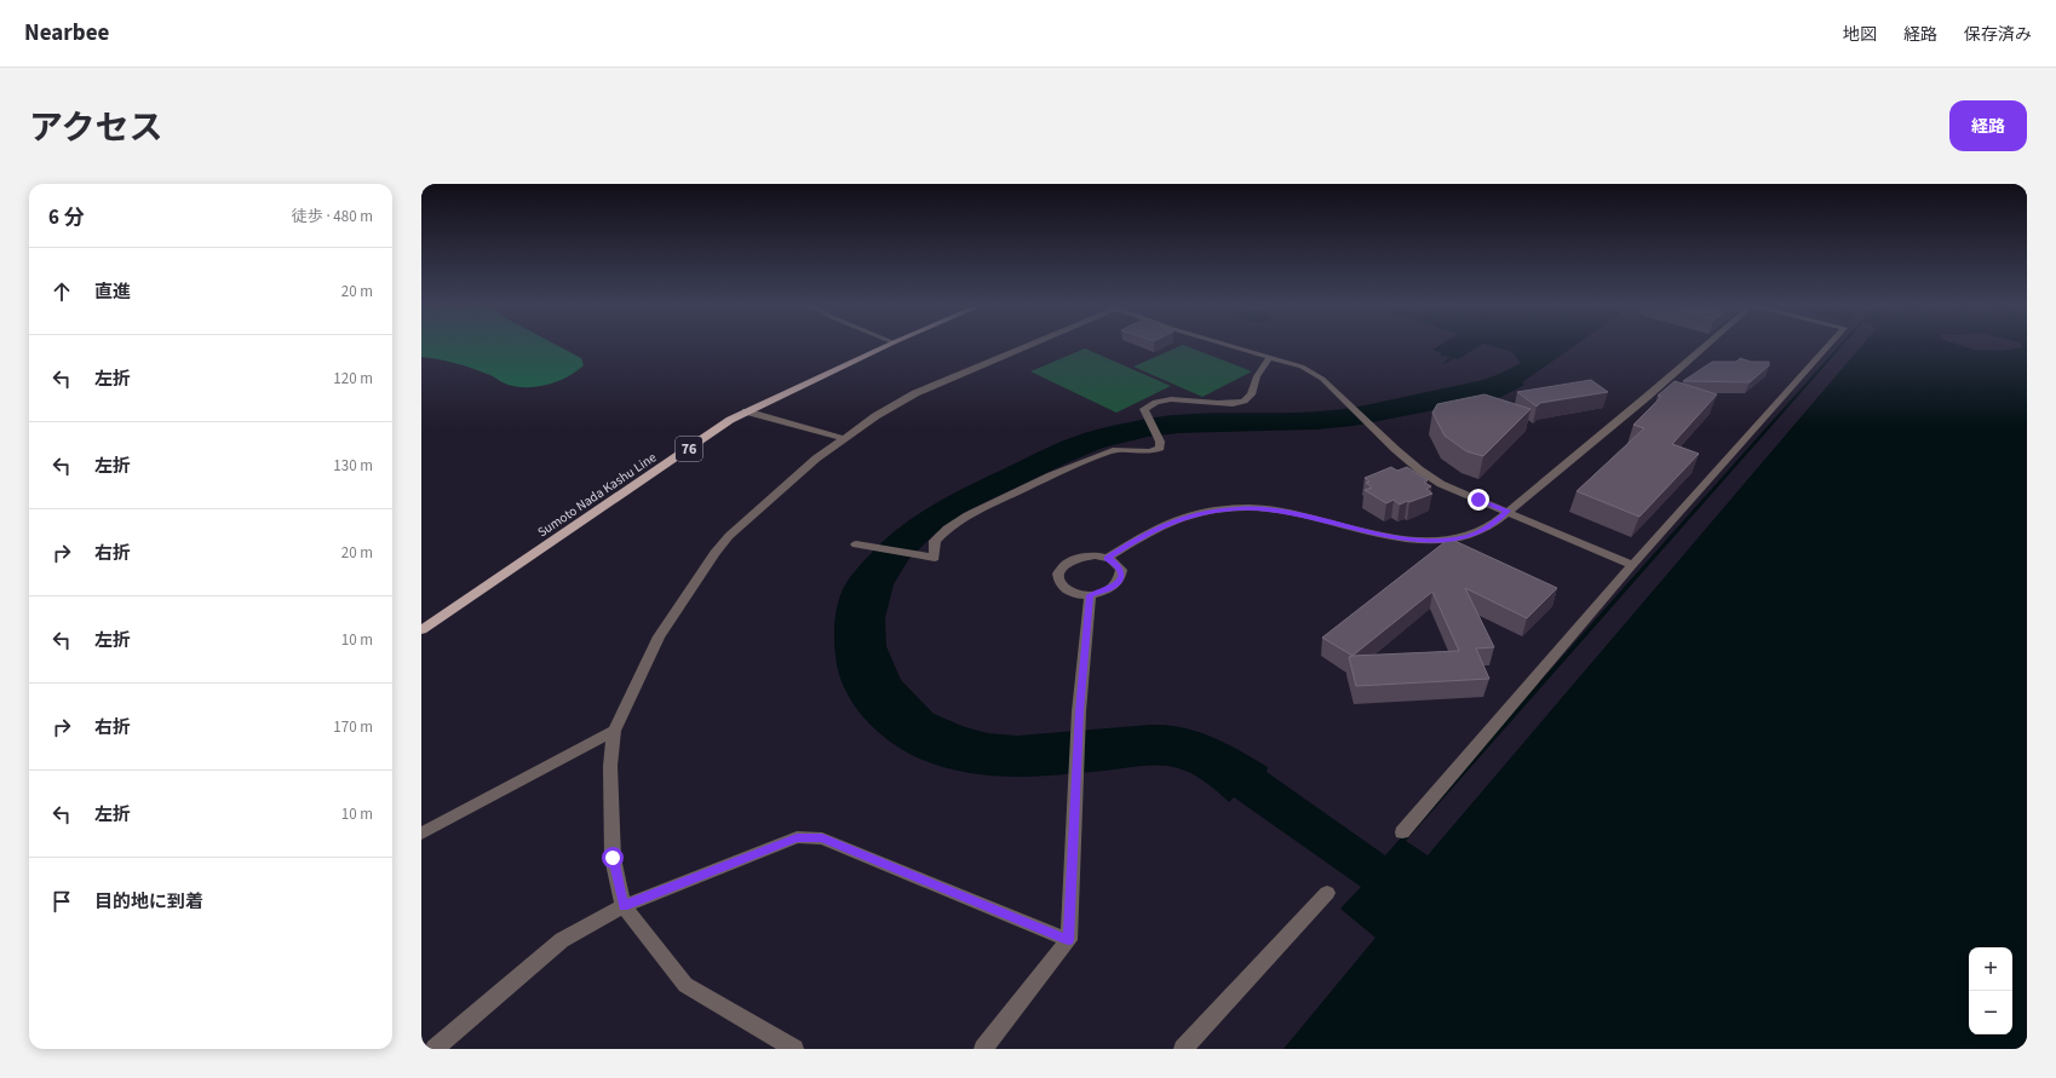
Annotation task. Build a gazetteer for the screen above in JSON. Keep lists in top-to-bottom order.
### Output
{
  "streets": {
    "main road": ["76", "Sumoto Nada Kashu Line"]
  },
  "page": {
    "header": "Nearbee",
    "nav": ["地図", "経路", "保存済み"],
    "title": "アクセス",
    "buttons": "経路",
    "heading": ["6 分", "徒歩 · 480 m"],
    "list": [
      ["直進", "20 m"],
      ["左折", "120 m"],
      ["左折", "130 m"],
      ["右折", "20 m"],
      ["左折", "10 m"],
      ["右折", "170 m"],
      ["左折", "10 m"],
      "目的地に到着"
    ],
    "map_buttons": ["+", "−"]
  }
}
